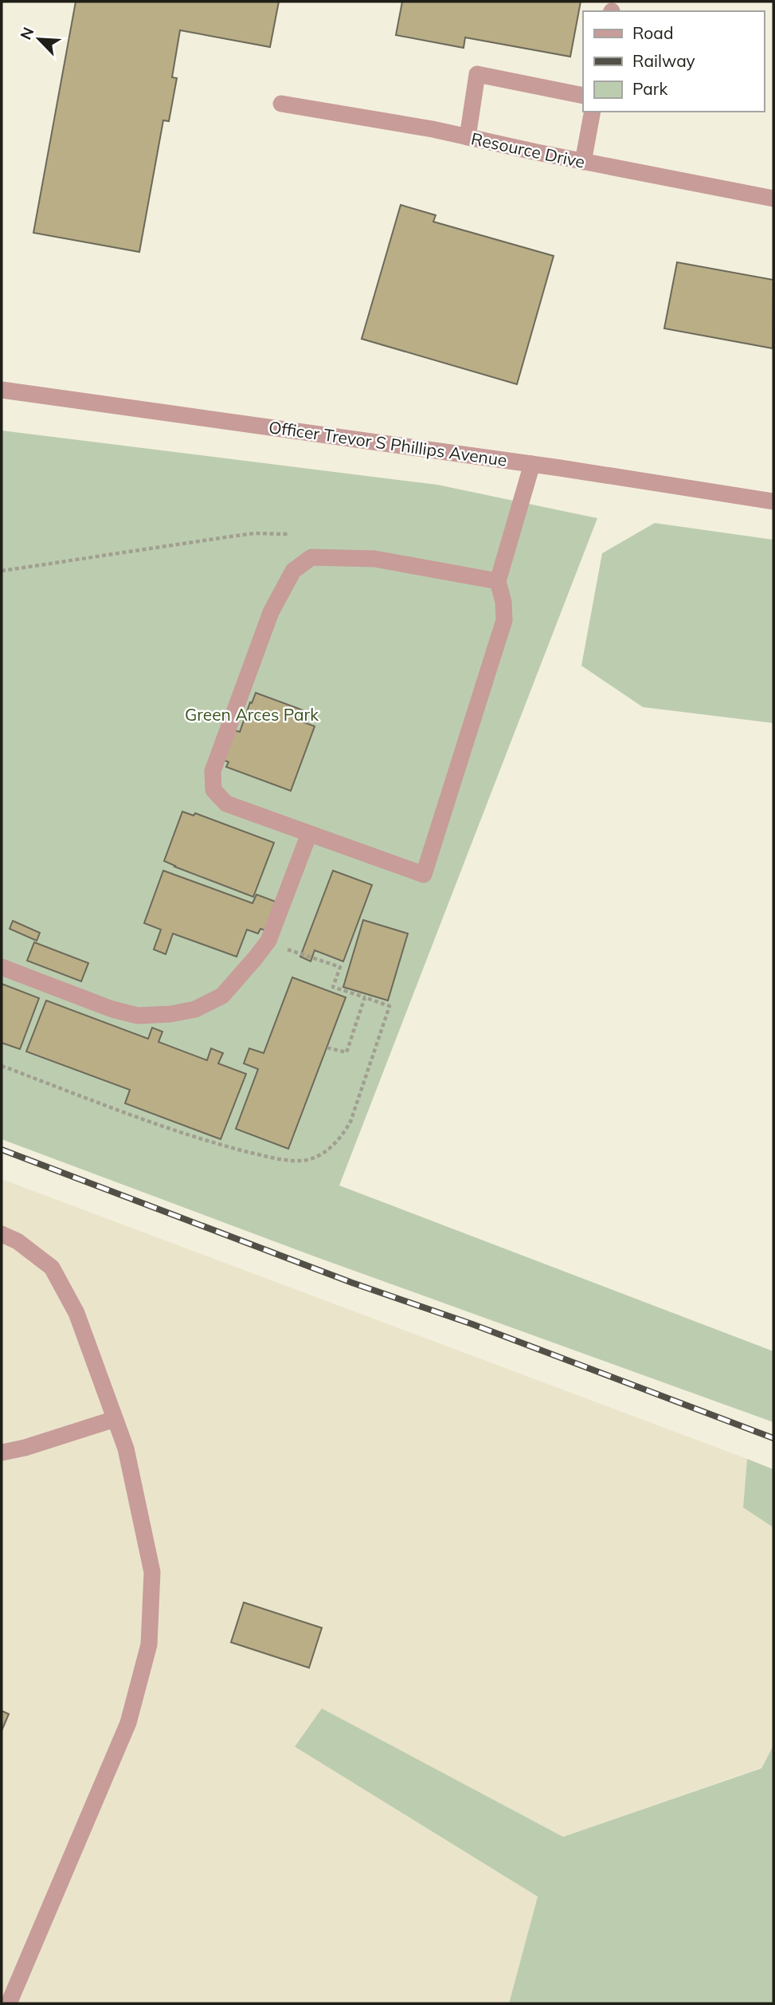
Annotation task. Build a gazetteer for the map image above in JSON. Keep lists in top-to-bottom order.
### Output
{
  "streets": {
    "street": ["Resource Drive", "Officer Trevor S Phillips Avenue"]
  },
  "parks": ["Green Arces Park"],
  "legend": ["Road", "Railway", "Park"],
  "north": "top left"
}
